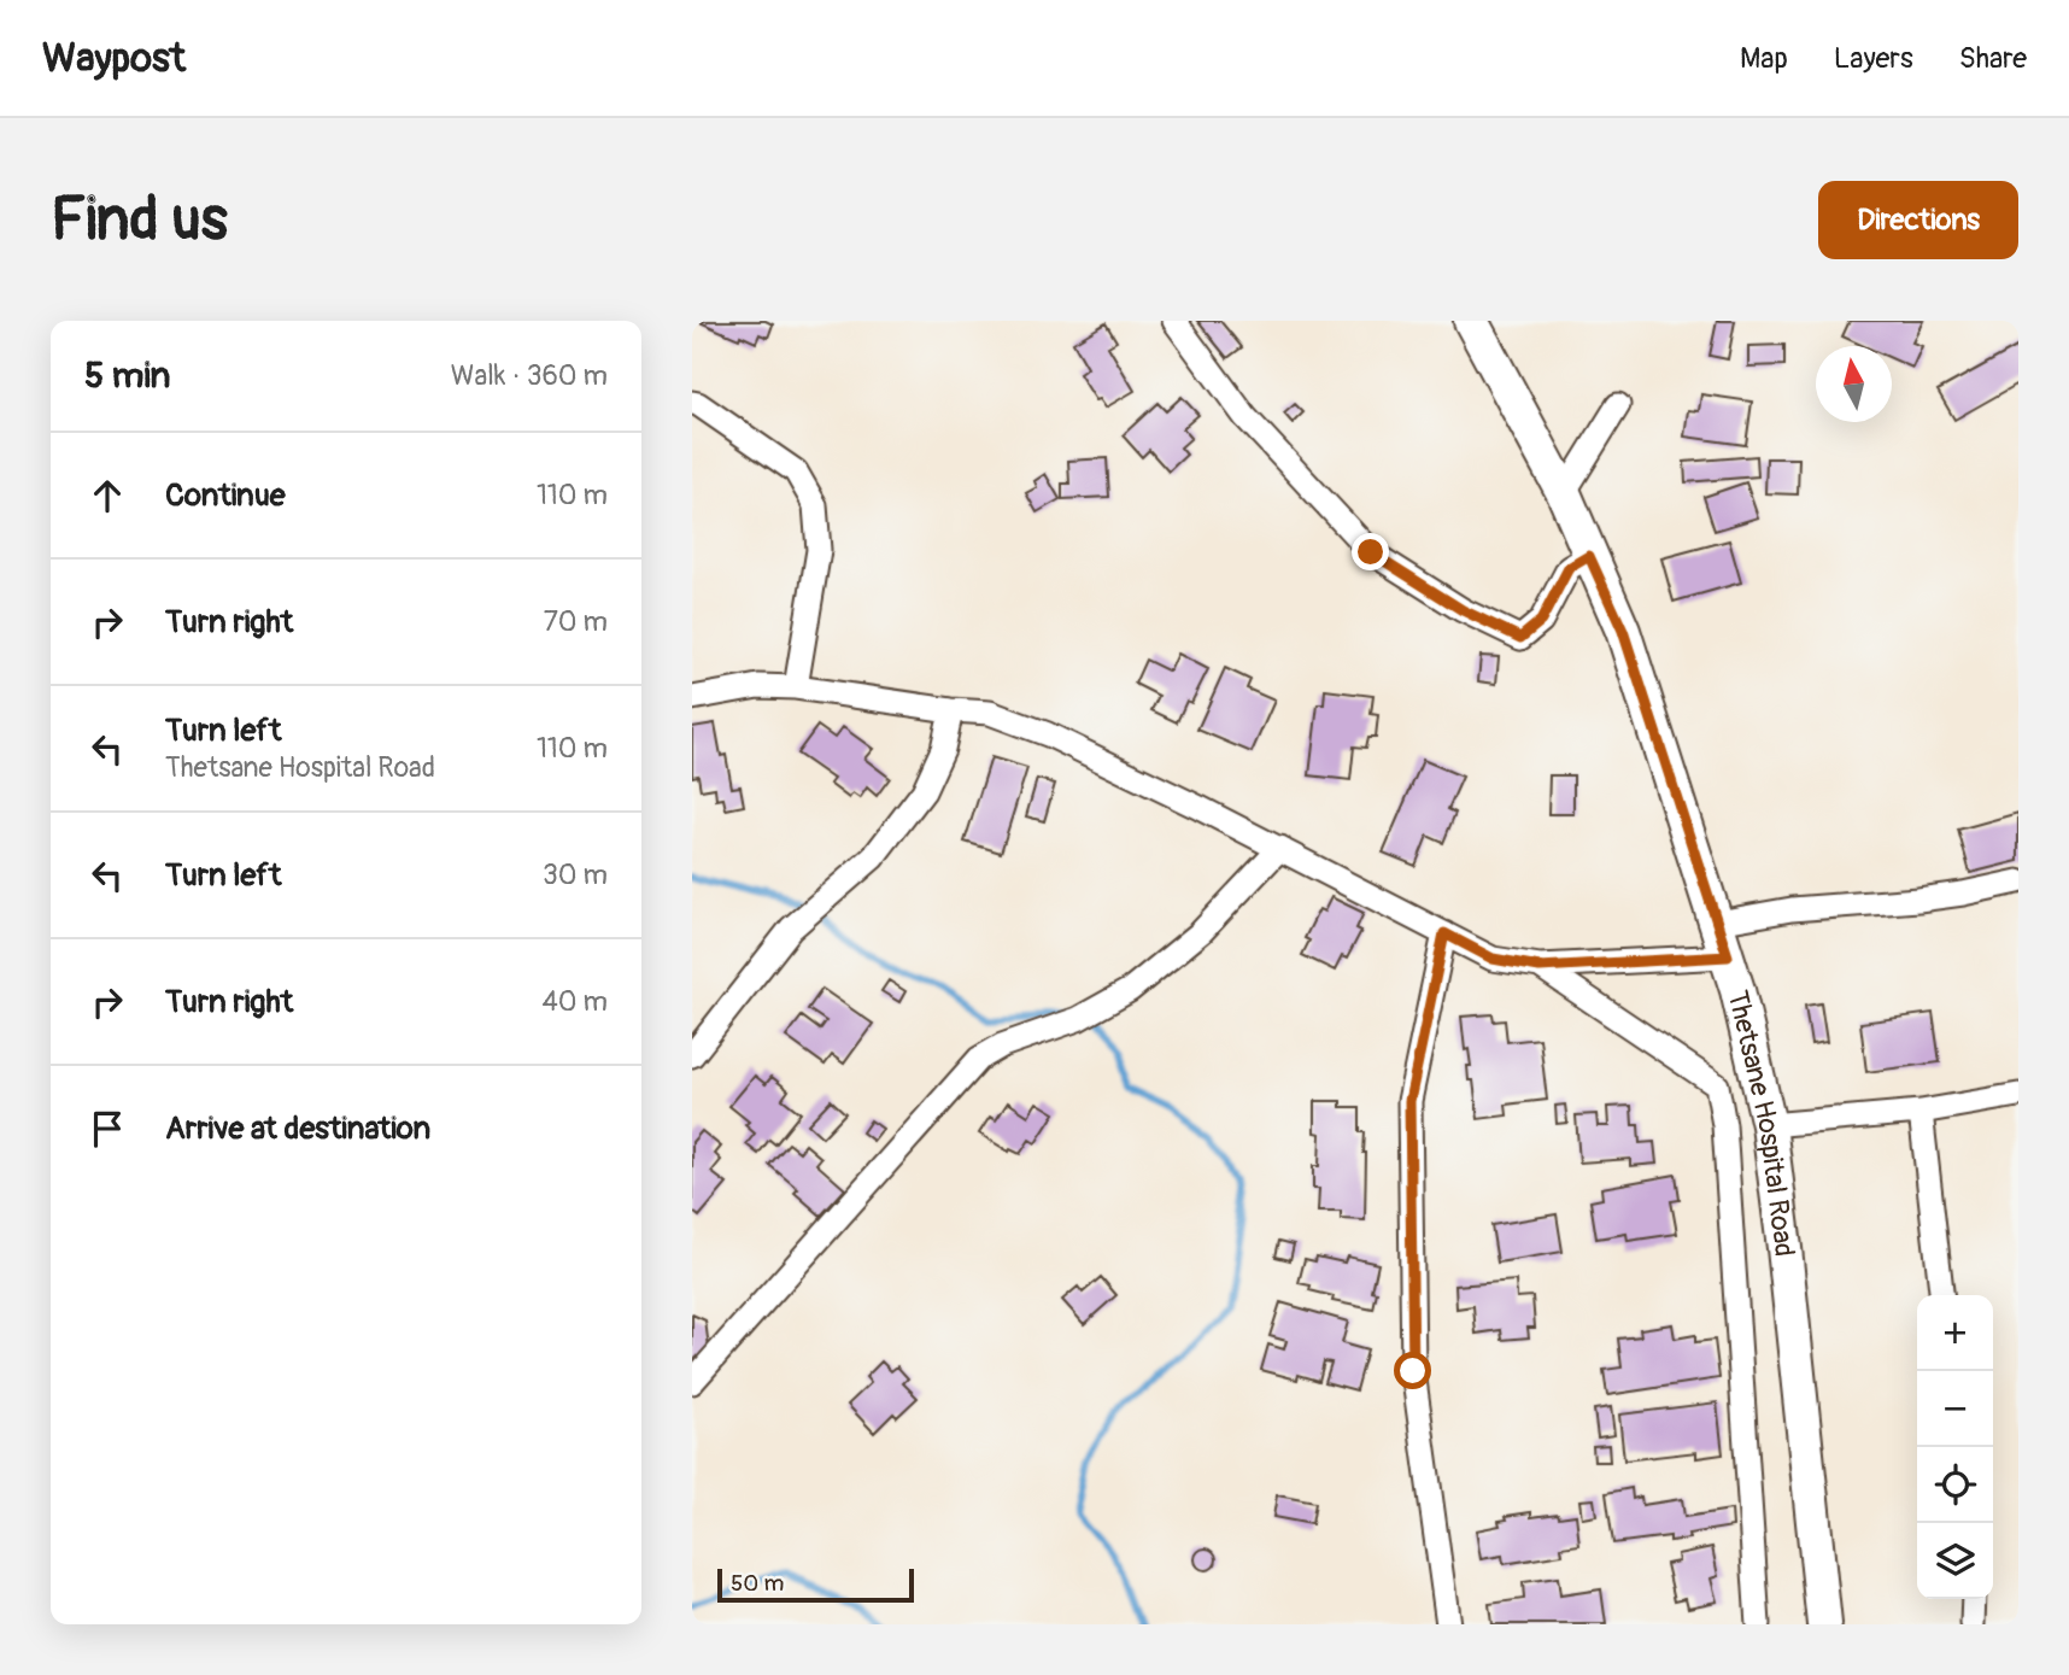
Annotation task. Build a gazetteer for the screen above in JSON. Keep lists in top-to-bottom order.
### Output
{
  "streets": {
    "main road": ["Thetsane Hospital Road"]
  },
  "scale_bar": "50 m",
  "north": "top",
  "page": {
    "header": "Waypost",
    "nav": ["Map", "Layers", "Share"],
    "buttons": "Directions",
    "title": "Find us",
    "heading": ["5 min", "Walk · 360 m"],
    "list": [
      ["Continue", "110 m"],
      ["Turn right", "70 m"],
      ["Turn left", "Thetsane Hospital Road", "110 m"],
      ["Turn left", "30 m"],
      ["Turn right", "40 m"],
      "Arrive at destination"
    ],
    "map_buttons": ["+", "−"],
    "scale": "50 m"
  }
}
